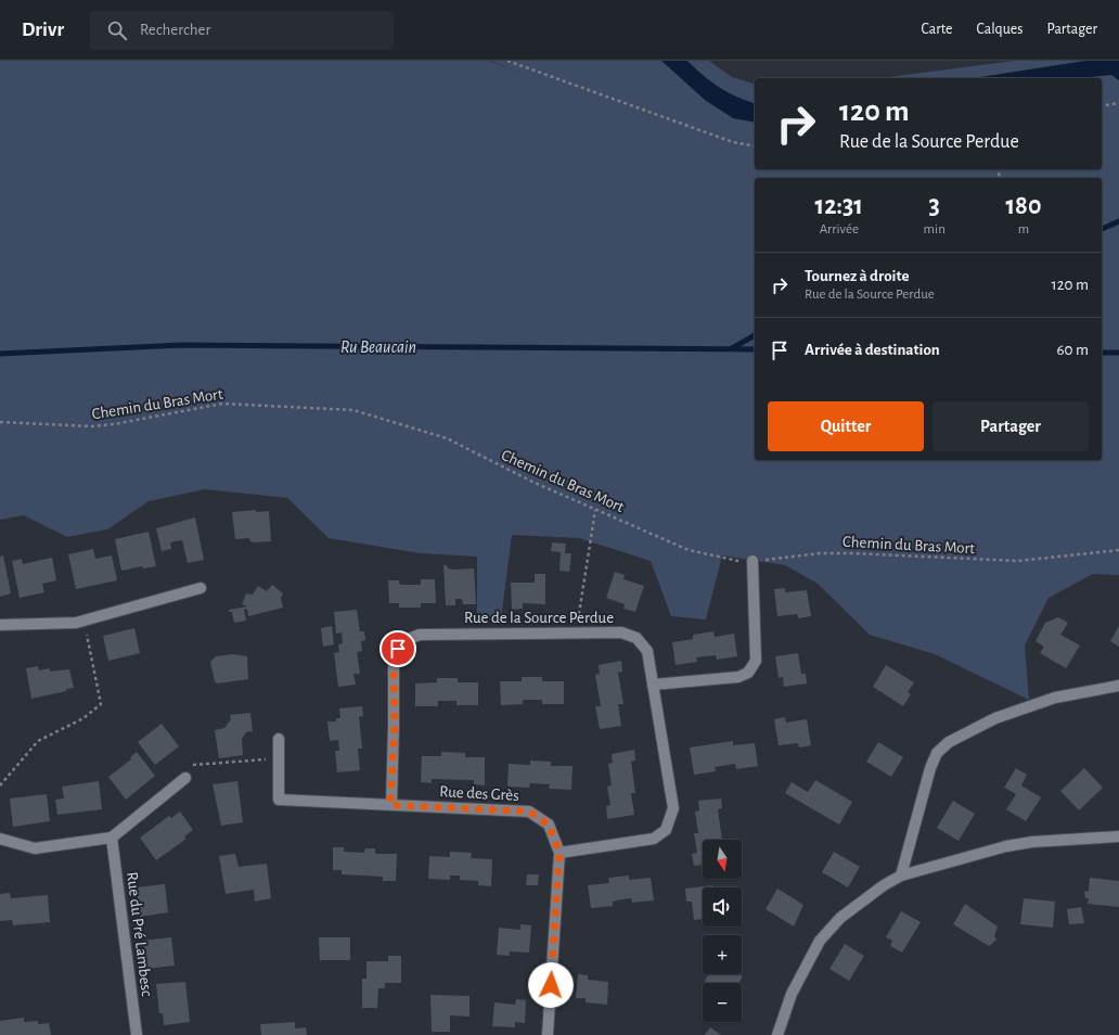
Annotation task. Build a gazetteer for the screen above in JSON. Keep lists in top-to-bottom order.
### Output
{
  "streets": {
    "street": ["Rue de la Source Perdue", "Rue des Grès", "Rue du Pré Lambesc"],
    "path": ["Chemin du Bras Mort"]
  },
  "crossings": [
    ["Rue de la Source Perdue", "Rue des Grès"]
  ],
  "water": ["Ru Beaucain"],
  "north": "bottom",
  "page": {
    "header": "Drivr",
    "search": "Rechercher",
    "nav": ["Carte", "Calques", "Partager"],
    "turn": ["120 m", "Rue de la Source Perdue"],
    "eta": [
      "12:31",
      "Arrivée",
      "3",
      "min",
      "180",
      "m"
    ],
    "list": [
      {
        "name": "Tournez à droite",
        "note": "Rue de la Source Perdue",
        "value": "120 m"
      },
      {
        "name": "Arrivée à destination",
        "value": "60 m"
      }
    ],
    "buttons": ["Quitter", "Partager"],
    "map_buttons": ["+", "−"]
  }
}
